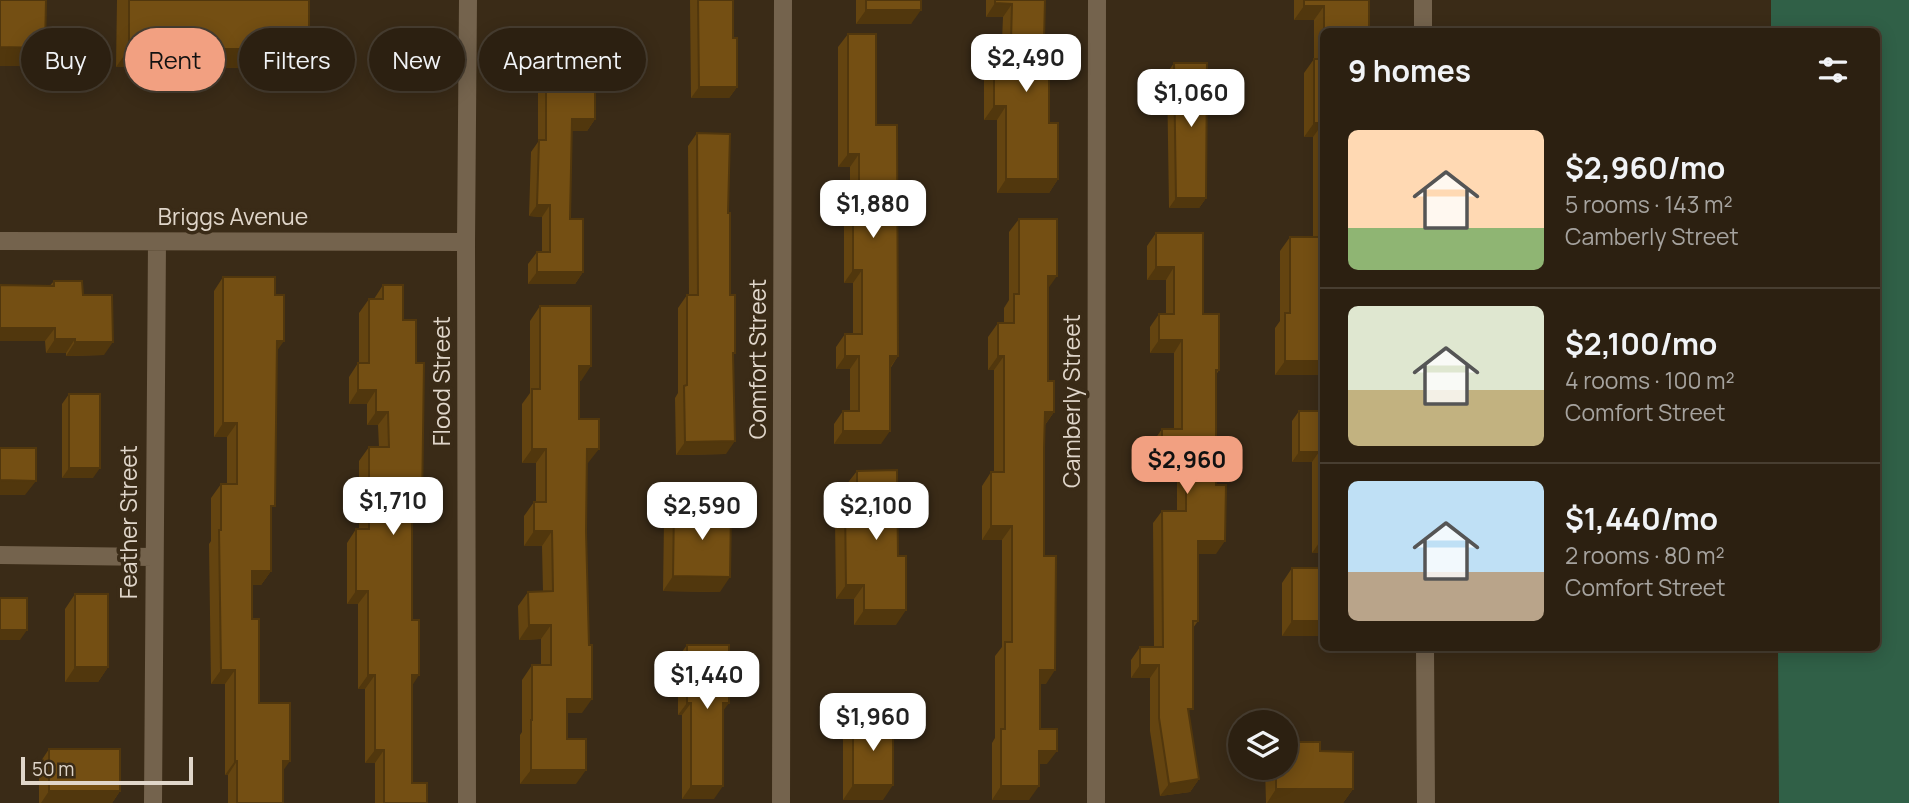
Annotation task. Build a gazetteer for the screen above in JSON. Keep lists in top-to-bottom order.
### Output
{
  "streets": {
    "street": [
      "Briggs Avenue",
      "Comfort Street",
      "Flood Street",
      "Camberly Street",
      "Feather Street"
    ]
  },
  "crossings": [
    ["Briggs Avenue", "Flood Street"],
    ["Briggs Avenue", "Feather Street"]
  ],
  "scale_bar": "50 m",
  "page": {
    "chip": [
      "Buy",
      "Rent",
      "Filters",
      "New",
      "Apartment"
    ],
    "heading": "9 homes",
    "price": [
      "$2,490",
      "$1,060",
      "$1,880",
      "$2,960",
      "$1,710",
      "$2,590",
      "$2,100",
      "$1,440",
      "$1,960"
    ],
    "list": [
      {
        "name": "$2,960/mo",
        "note": "5 rooms · 143 m² · Camberly Street"
      },
      {
        "name": "$2,100/mo",
        "note": "4 rooms · 100 m² · Comfort Street"
      },
      {
        "name": "$1,440/mo",
        "note": "2 rooms · 80 m² · Comfort Street"
      }
    ],
    "scale": "50 m"
  }
}
